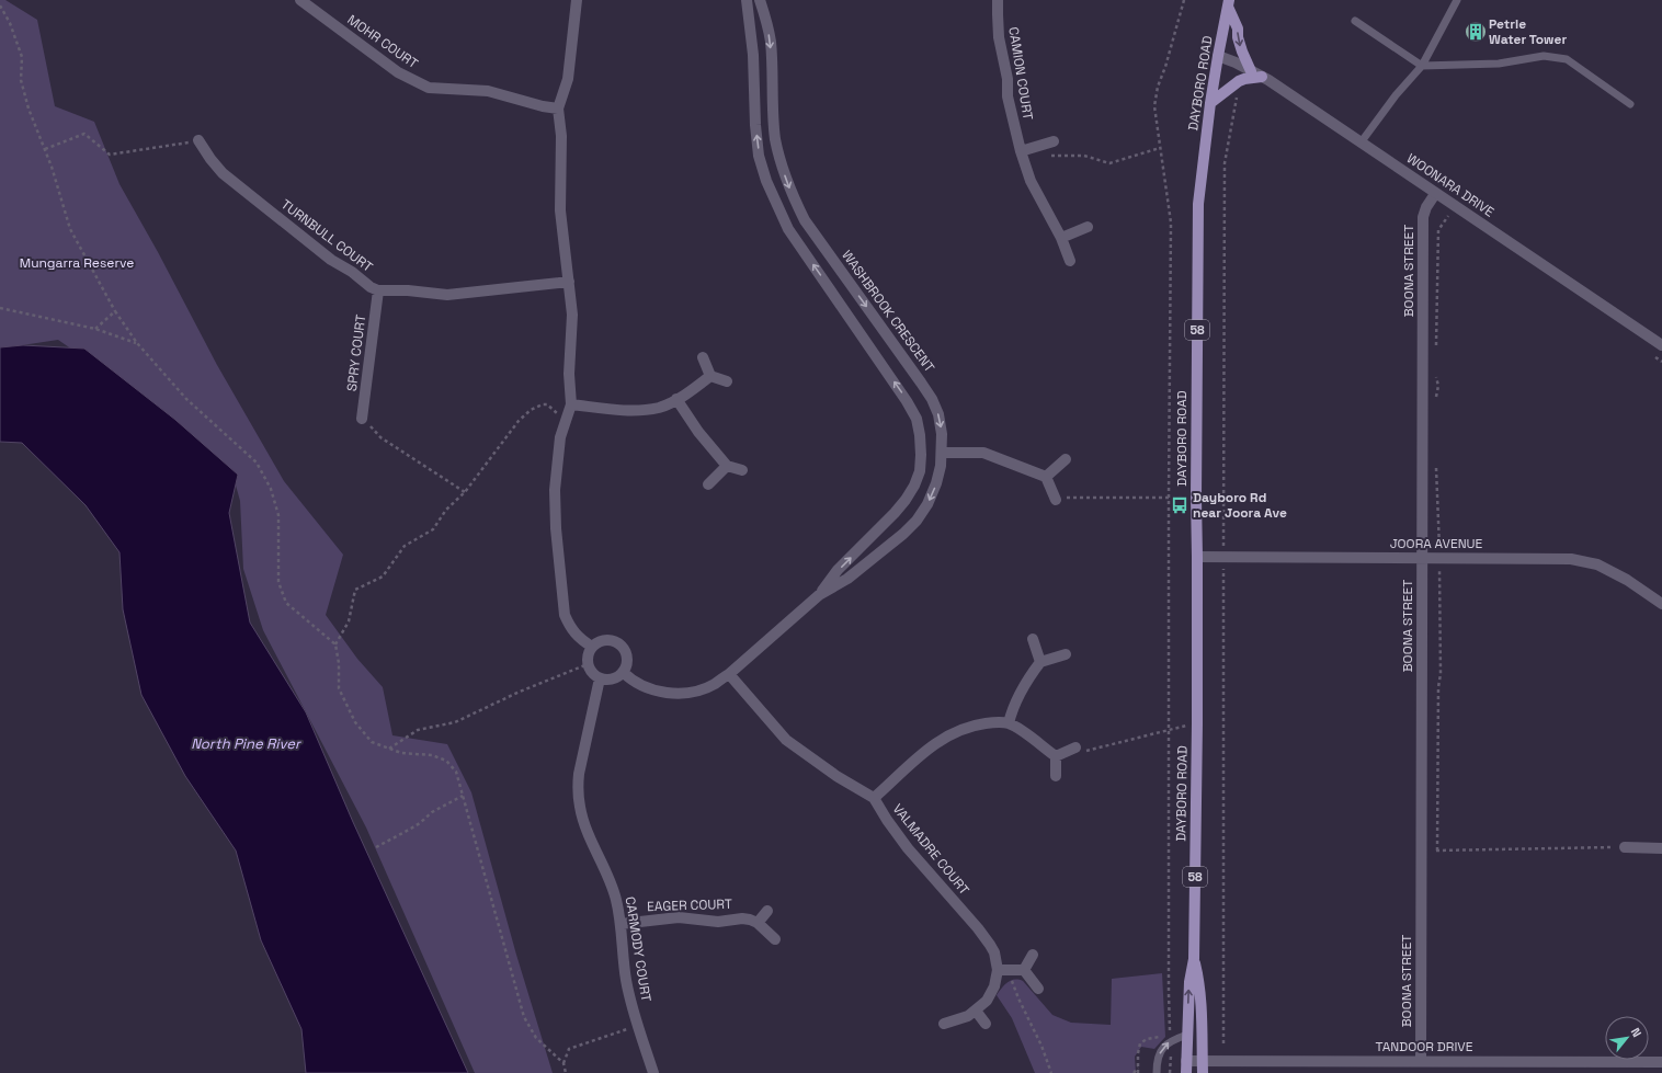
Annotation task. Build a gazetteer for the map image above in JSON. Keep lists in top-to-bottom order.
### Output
{
  "streets": {
    "main road": ["DAYBORO ROAD", "58"],
    "street": [
      "MOHR COURT",
      "CAMION COURT",
      "WOONARA DRIVE",
      "TURNBULL COURT",
      "BOONA STREET",
      "WASHBROOK CRESCENT",
      "SPRY COURT",
      "JOORA AVENUE",
      "VALMADRE COURT",
      "EAGER COURT",
      "CARMODY COURT",
      "TANDOOR DRIVE"
    ]
  },
  "crossings": [
    ["DAYBORO ROAD", "WOONARA DRIVE"],
    ["DAYBORO ROAD", "JOORA AVENUE"],
    ["DAYBORO ROAD", "TANDOOR DRIVE"],
    ["WOONARA DRIVE", "BOONA STREET"],
    ["TURNBULL COURT", "SPRY COURT"],
    ["BOONA STREET", "JOORA AVENUE"],
    ["BOONA STREET", "TANDOOR DRIVE"],
    ["WASHBROOK CRESCENT", "VALMADRE COURT"],
    ["WASHBROOK CRESCENT", "CARMODY COURT"],
    ["EAGER COURT", "CARMODY COURT"]
  ],
  "water": ["North Pine River"],
  "parks": ["Mungarra Reserve"],
  "places": {
    "building": ["Petrie Water Tower"],
    "bus stop": ["Dayboro Rd near Joora Ave"]
  },
  "north": "top right"
}
